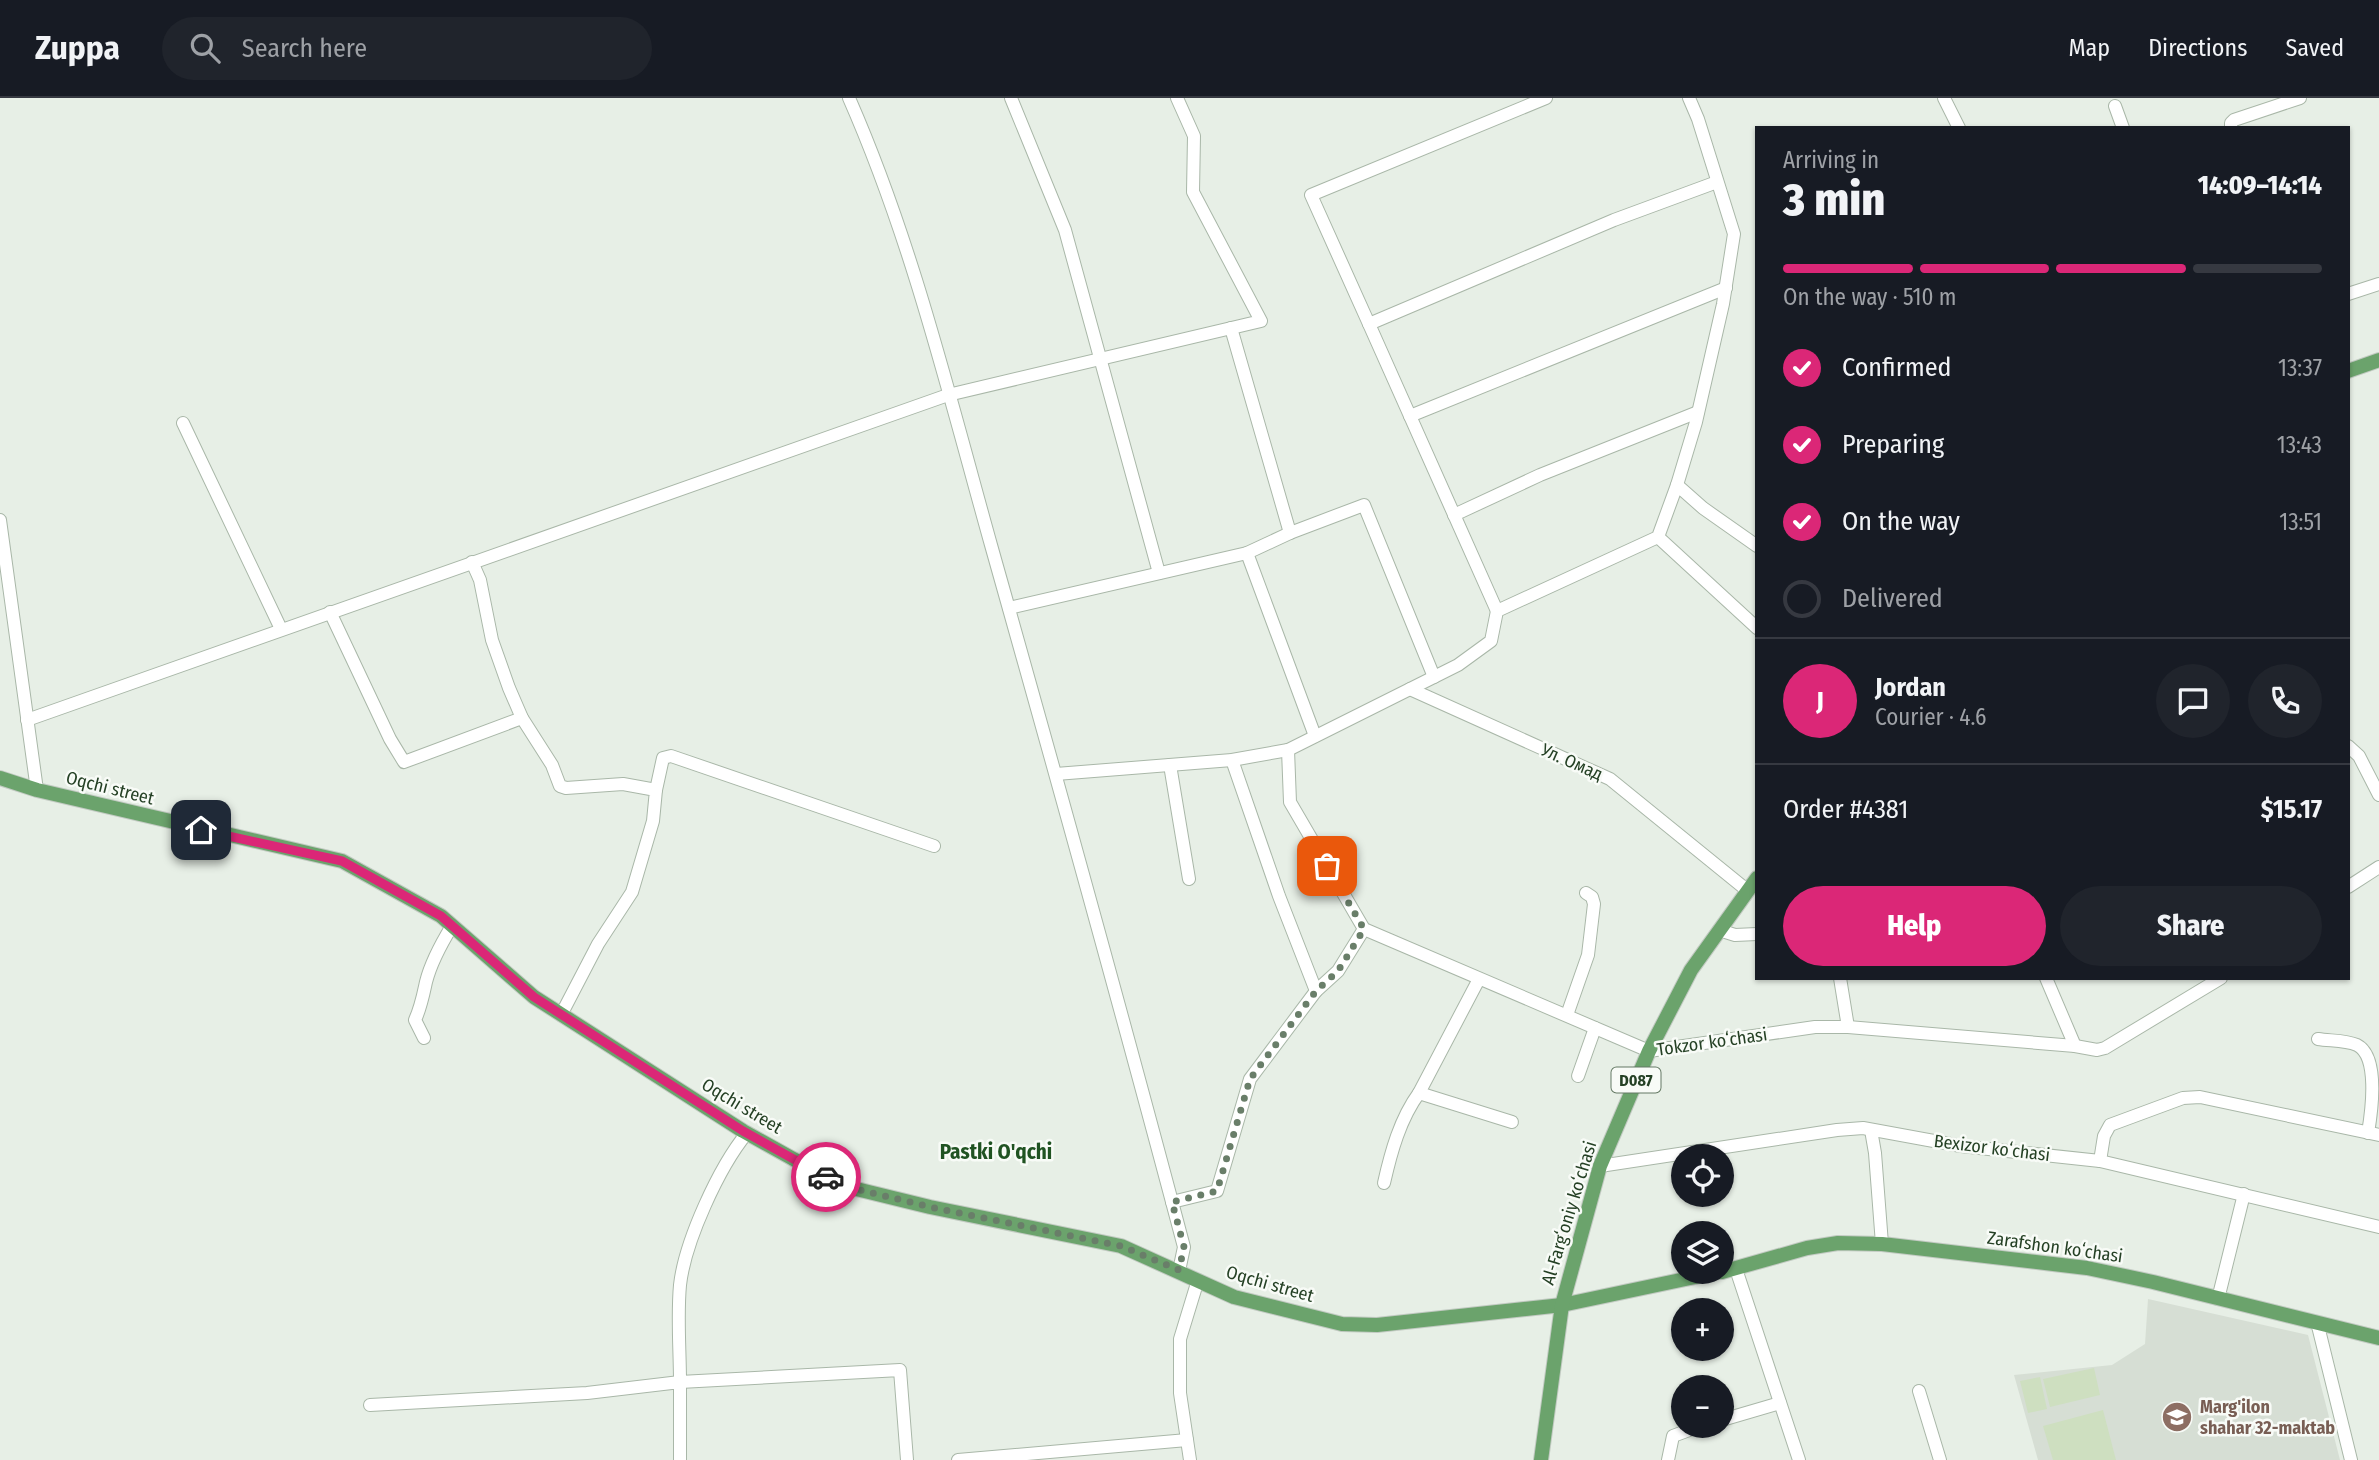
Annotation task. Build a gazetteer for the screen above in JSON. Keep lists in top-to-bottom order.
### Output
{
  "streets": {
    "main road": [
      "Oqchi street",
      "D087",
      "Al-Fargʻoniy koʻchasi",
      "Zarafshon koʻchasi"
    ],
    "street": ["Ул. Омад", "Tokzor koʻchasi", "Bexizor koʻchasi"]
  },
  "crossings": [
    ["Ул. Омад", "Al-Fargʻoniy koʻchasi"],
    ["Oqchi street", "D087"],
    ["Oqchi street", "Al-Fargʻoniy koʻchasi"],
    ["Oqchi street", "Zarafshon koʻchasi"],
    ["Tokzor koʻchasi", "Al-Fargʻoniy koʻchasi"],
    ["D087", "Al-Fargʻoniy koʻchasi"],
    ["D087", "Zarafshon koʻchasi"],
    ["Bexizor koʻchasi", "Al-Fargʻoniy koʻchasi"],
    ["Al-Fargʻoniy koʻchasi", "Zarafshon koʻchasi"]
  ],
  "districts": ["Pastki O'qchi"],
  "places": {
    "school or university": ["Marg'ilon shahar 32-maktab"]
  },
  "page": {
    "header": "Zuppa",
    "search": "Search here",
    "nav": ["Map", "Directions", "Saved"],
    "heading": ["3 min", "Arriving in", "14:09–14:14"],
    "panel": [
      "Jordan",
      "Courier · 4.6",
      "Order #4381",
      "$15.17"
    ],
    "bar": "On the way · 510 m",
    "list": [
      ["Confirmed", "13:37"],
      ["Preparing", "13:43"],
      ["On the way", "13:51"],
      "Delivered"
    ],
    "round": "J",
    "buttons": ["Help", "Share"],
    "map_buttons": ["+", "−"]
  }
}
